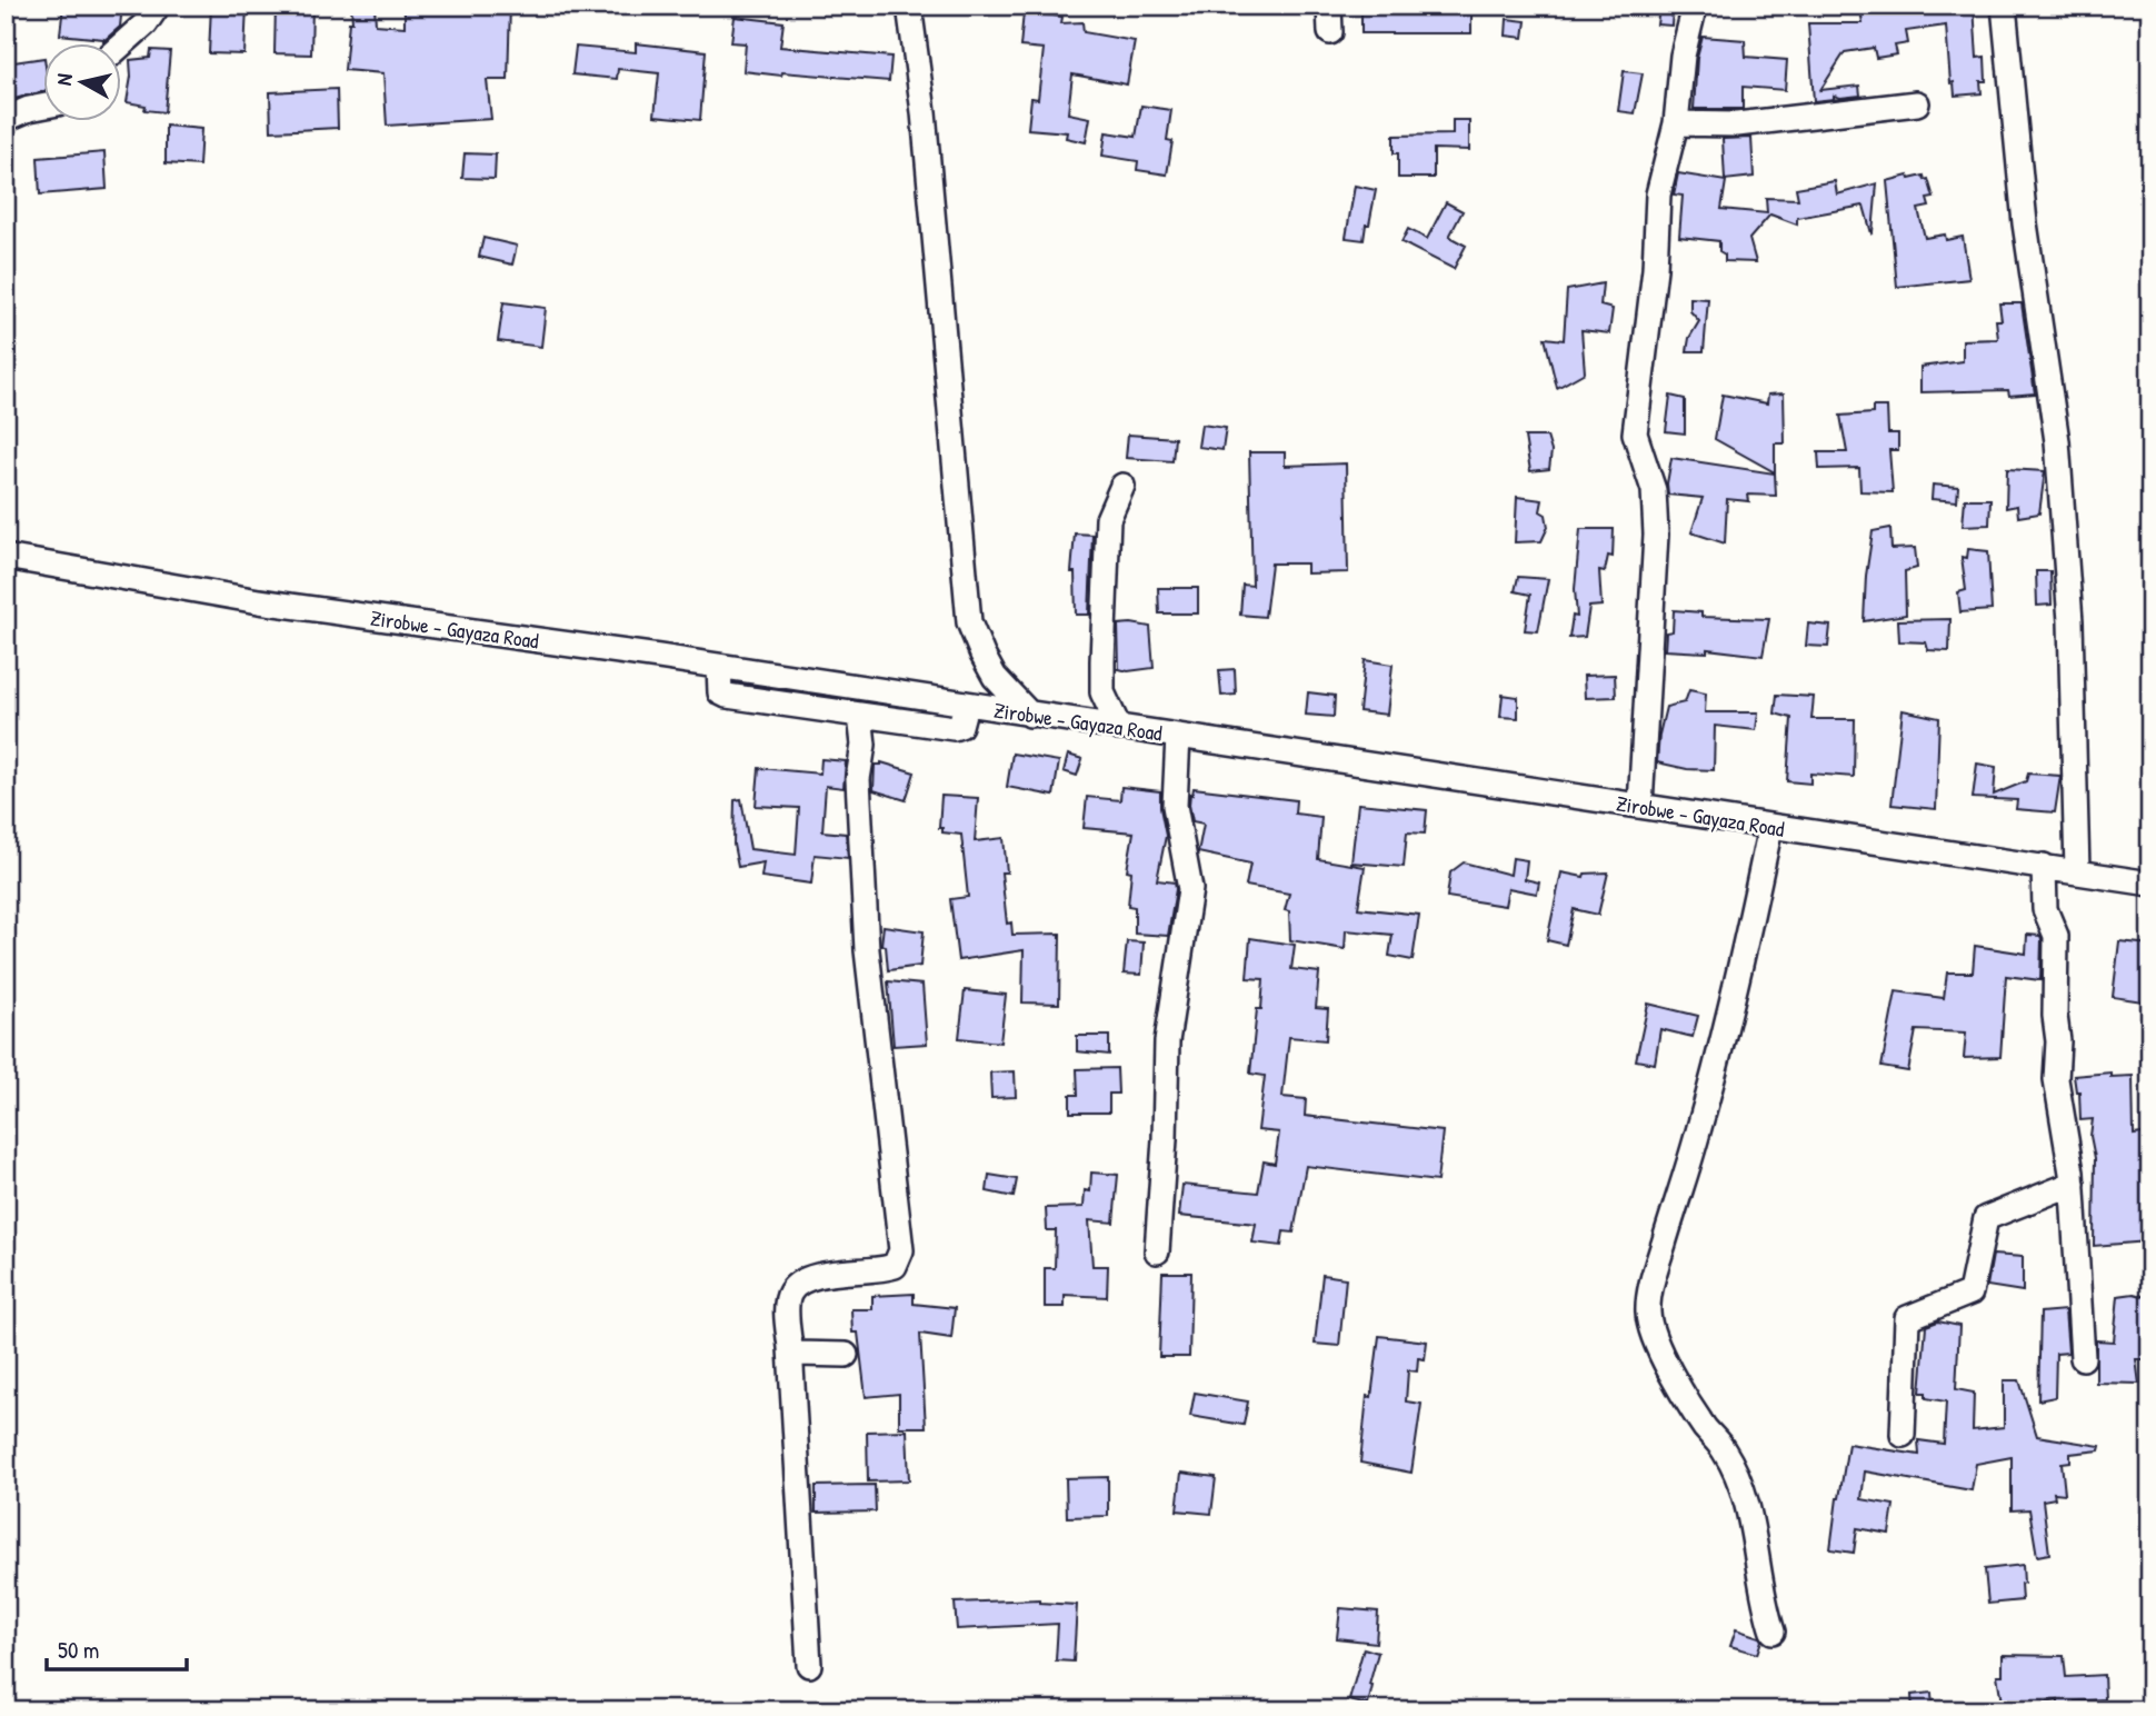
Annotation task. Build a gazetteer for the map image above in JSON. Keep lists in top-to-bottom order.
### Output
{
  "streets": {
    "street": ["Zirobwe - Gayaza Road"]
  },
  "scale_bar": "50 m",
  "north": "left"
}
